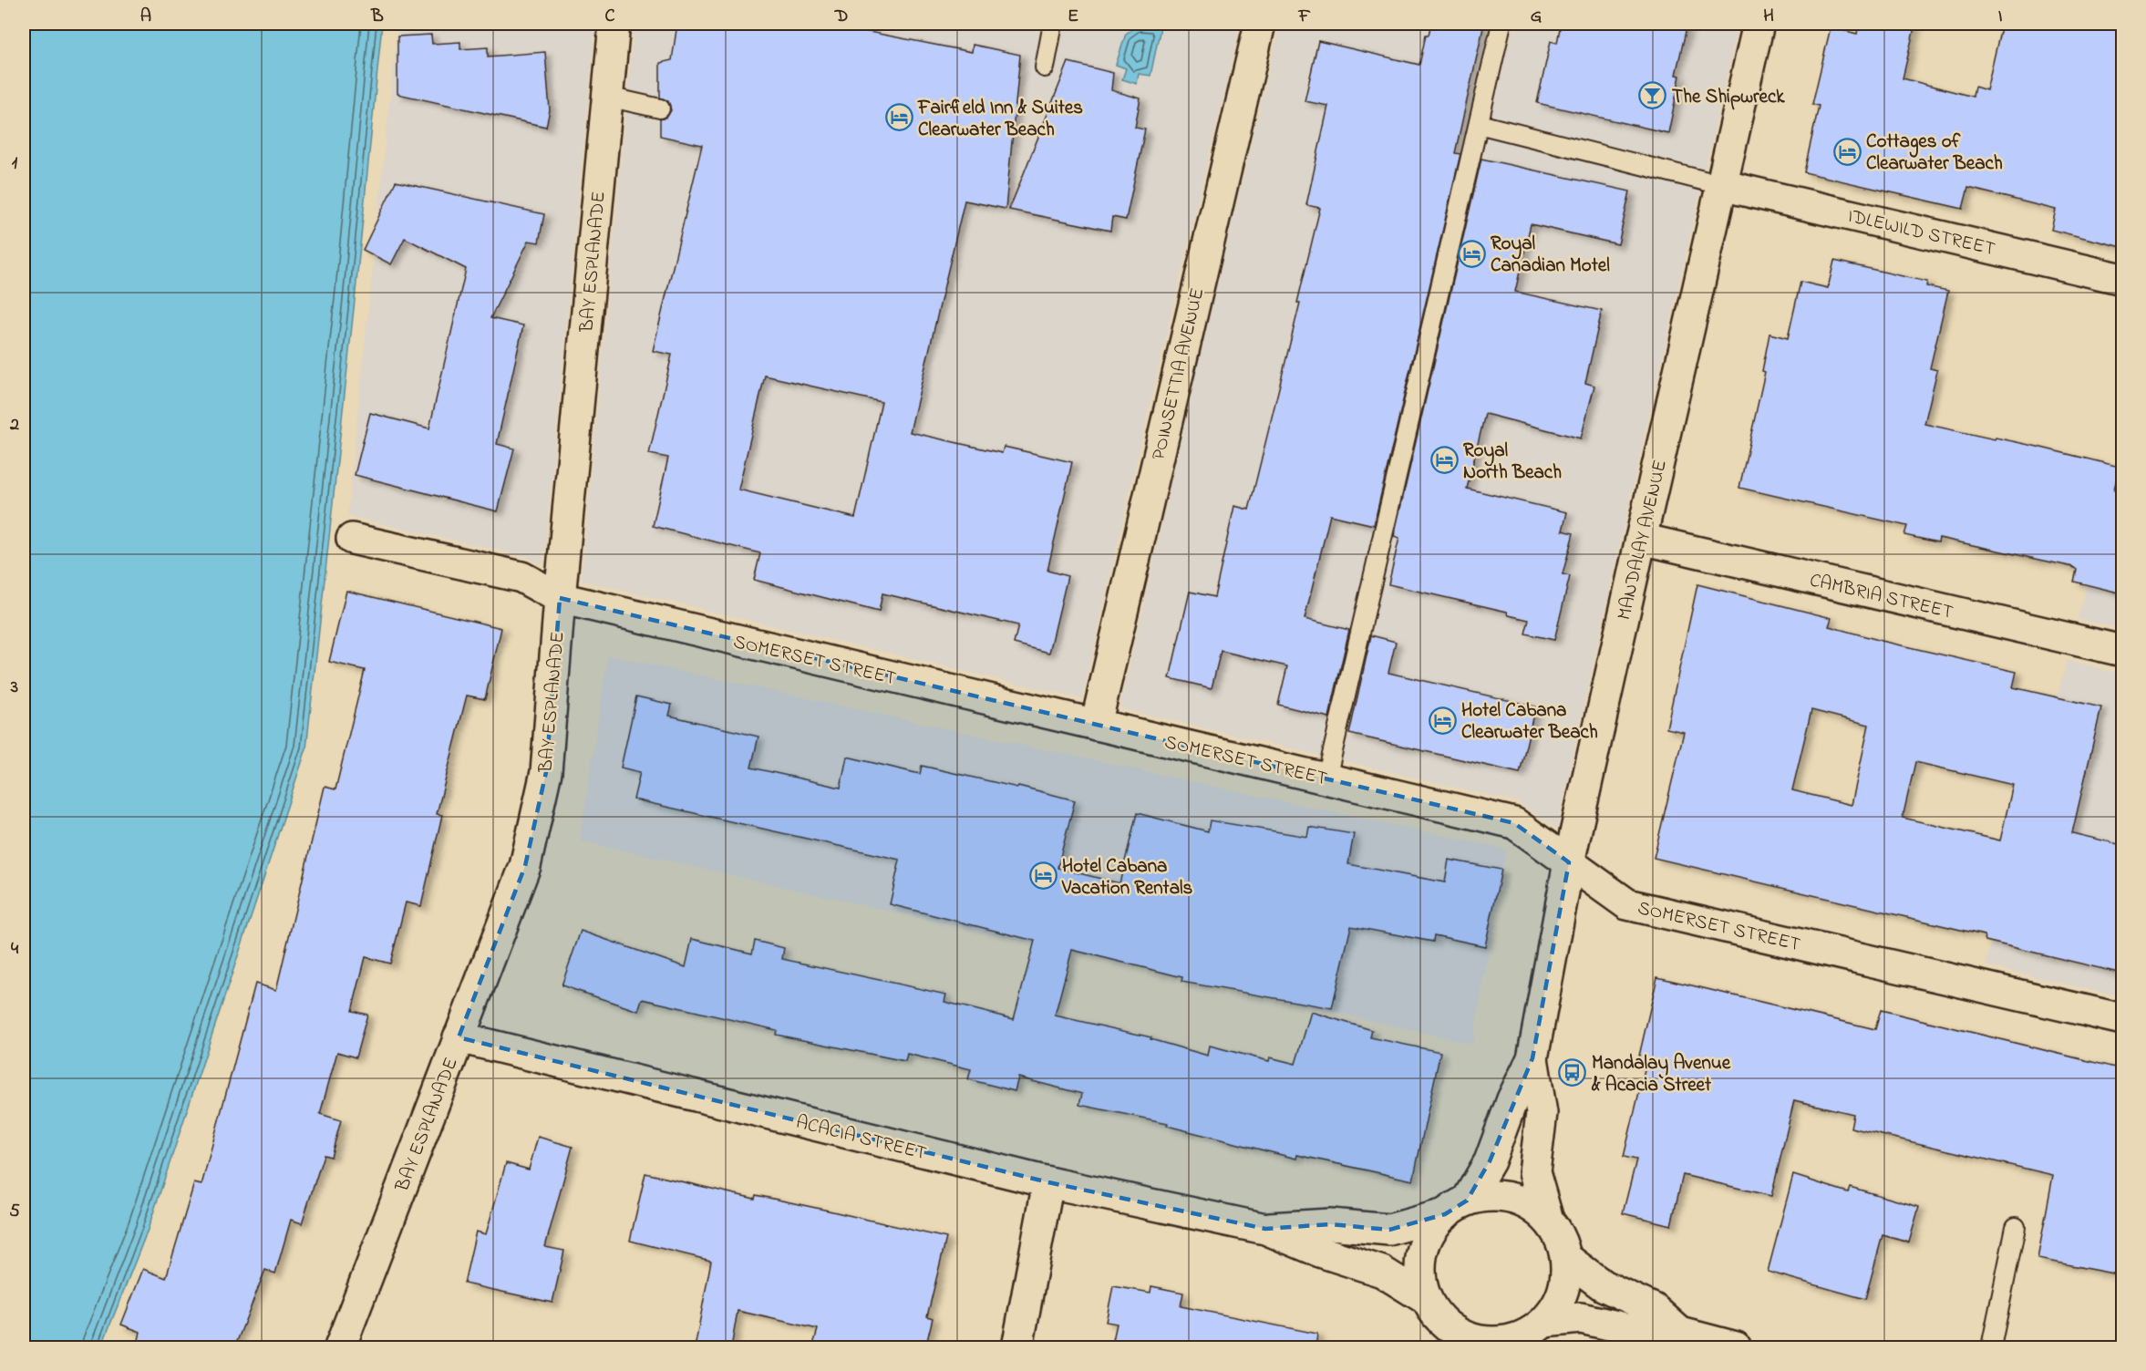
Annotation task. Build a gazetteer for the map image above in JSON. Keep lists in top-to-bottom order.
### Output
{
  "streets": {
    "street": [
      "IDLEWILD STREET",
      "BAY ESPLANADE",
      "POINSETTIA AVENUE",
      "MANDALAY AVENUE",
      "CAMBRIA STREET",
      "SOMERSET STREET",
      "ACACIA STREET"
    ]
  },
  "crossings": [
    ["IDLEWILD STREET", "MANDALAY AVENUE"],
    ["BAY ESPLANADE", "SOMERSET STREET"],
    ["BAY ESPLANADE", "ACACIA STREET"],
    ["POINSETTIA AVENUE", "SOMERSET STREET"],
    ["MANDALAY AVENUE", "CAMBRIA STREET"],
    ["MANDALAY AVENUE", "SOMERSET STREET"],
    ["MANDALAY AVENUE", "ACACIA STREET"]
  ],
  "places": {
    "bar": ["The Shipwreck"],
    "hotel": [
      "Fairfield Inn & Suites Clearwater Beach",
      "Cottages of Clearwater Beach",
      "Royal Canadian Motel",
      "Royal North Beach",
      "Hotel Cabana Clearwater Beach",
      "Hotel Cabana Vacation Rentals"
    ],
    "bus stop": ["Mandalay Avenue & Acacia Street"]
  },
  "grid": {
    "columns": [
      "A",
      "B",
      "C",
      "D",
      "E",
      "F",
      "G",
      "H",
      "I"
    ],
    "rows": [
      "1",
      "2",
      "3",
      "4",
      "5"
    ]
  }
}
